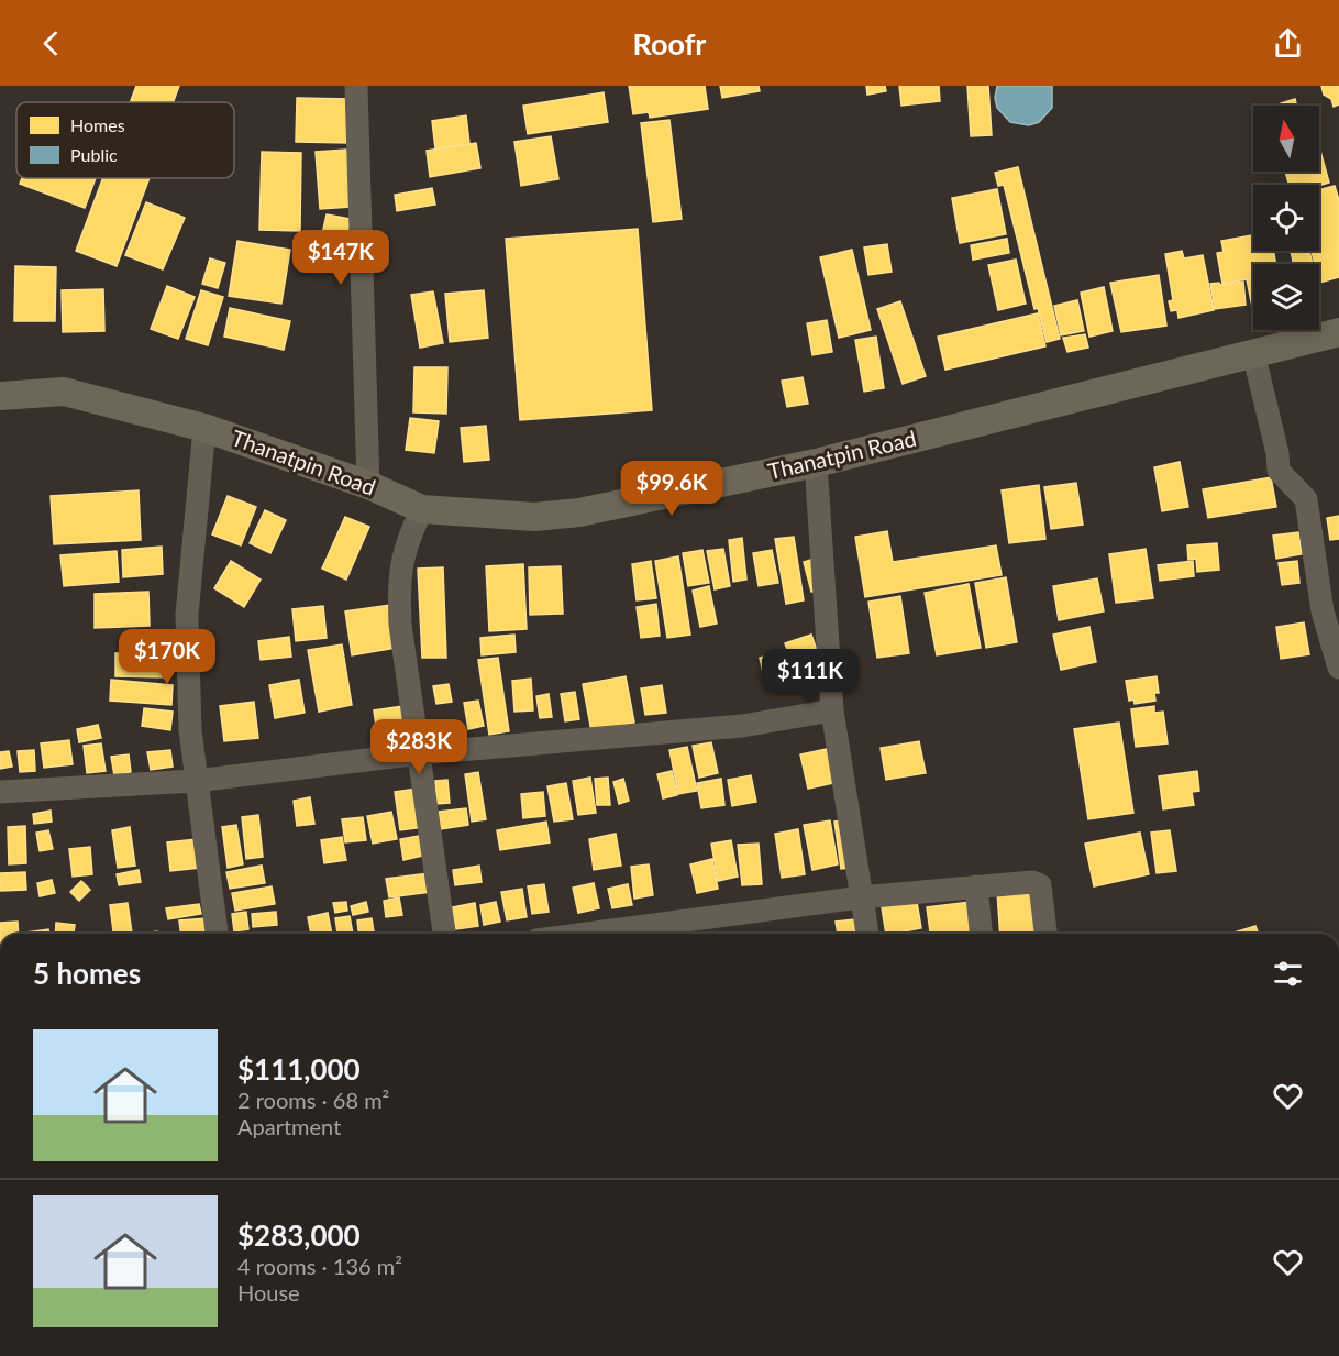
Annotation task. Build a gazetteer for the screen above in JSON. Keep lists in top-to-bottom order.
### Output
{
  "streets": {
    "main road": ["Thanatpin Road"]
  },
  "legend": ["Homes", "Public"],
  "north": "top",
  "page": {
    "header": "Roofr",
    "price": [
      "$147K",
      "$99.6K",
      "$170K",
      "$111K",
      "$283K"
    ],
    "heading": "5 homes",
    "list": [
      {
        "name": "$111,000",
        "note": "2 rooms · 68 m² · Apartment"
      },
      {
        "name": "$283,000",
        "note": "4 rooms · 136 m² · House"
      }
    ]
  }
}
